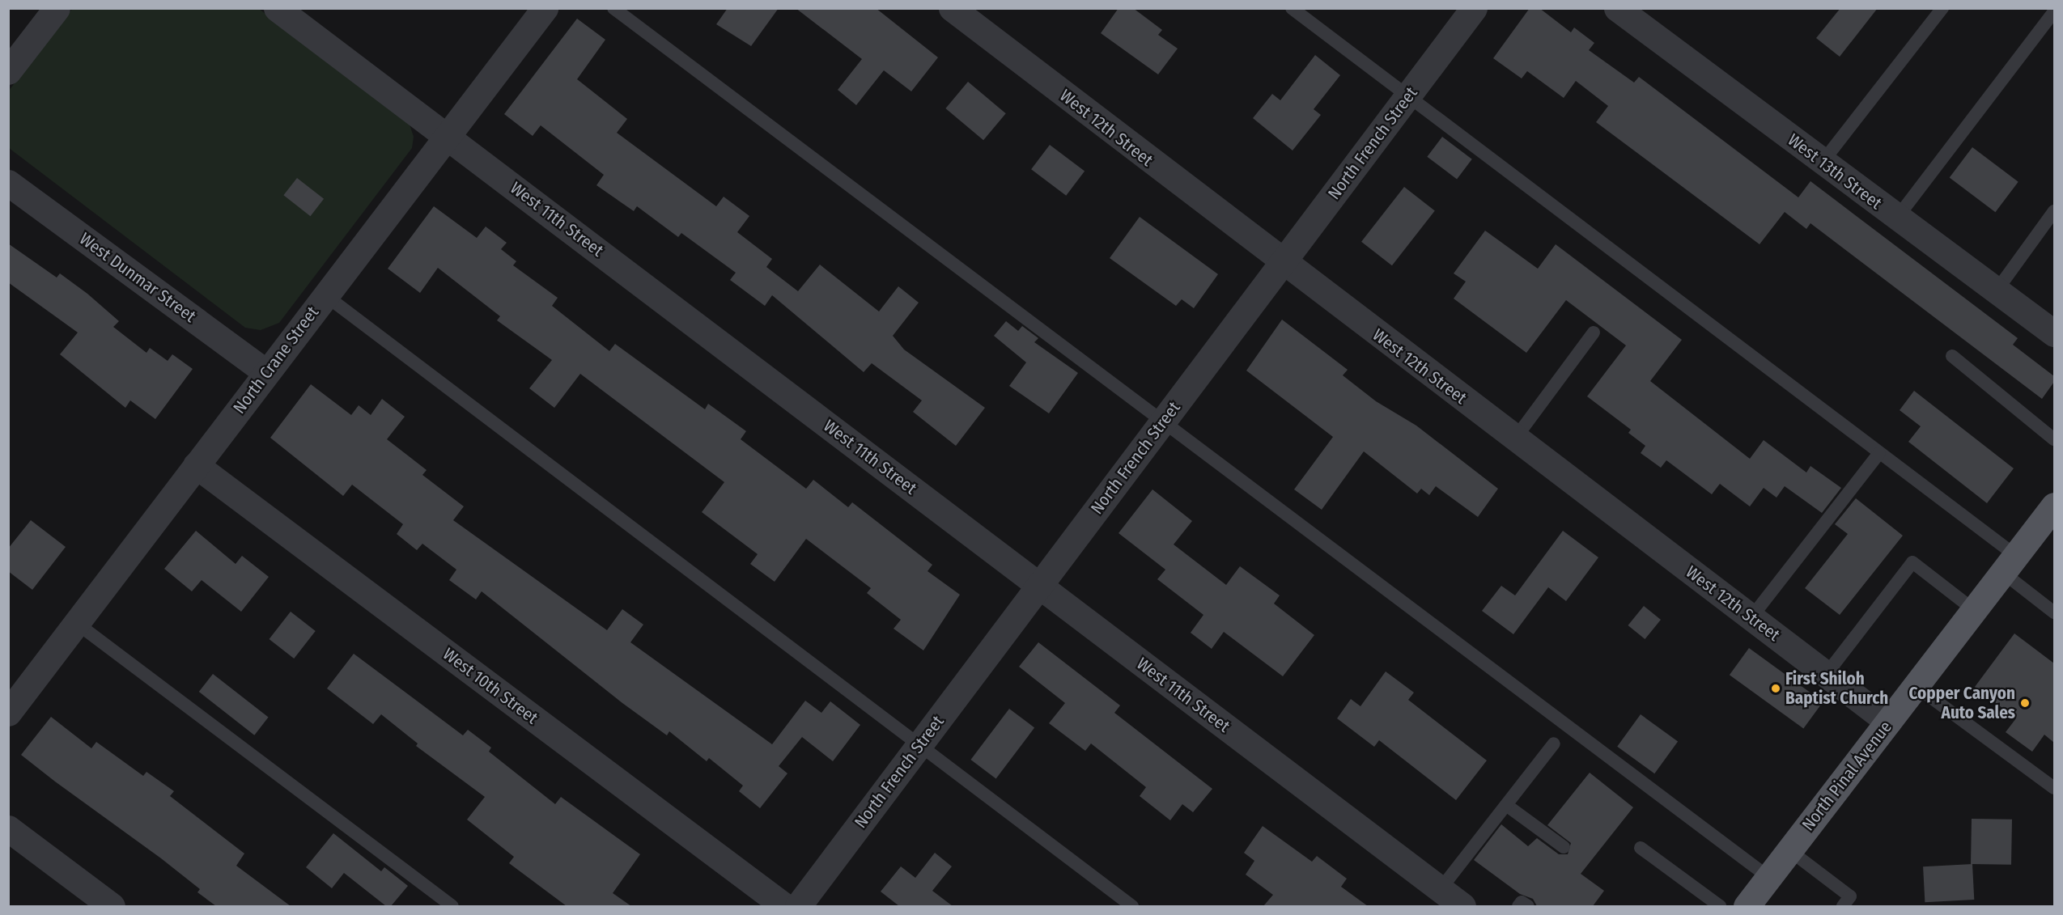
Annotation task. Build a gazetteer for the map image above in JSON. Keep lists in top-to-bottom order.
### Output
{
  "streets": {
    "main road": ["North Pinal Avenue"],
    "street": [
      "West 12th Street",
      "North French Street",
      "West 13th Street",
      "West 11th Street",
      "West Dunmar Street",
      "North Crane Street",
      "West 10th Street"
    ]
  },
  "crossings": [
    ["West 12th Street", "North French Street"],
    ["West 12th Street", "North Pinal Avenue"],
    ["North French Street", "West 11th Street"],
    ["West 11th Street", "North Crane Street"],
    ["West Dunmar Street", "North Crane Street"],
    ["North Crane Street", "West 10th Street"]
  ],
  "places": ["First Shiloh Baptist Church", "Copper Canyon Auto Sales"]
}
